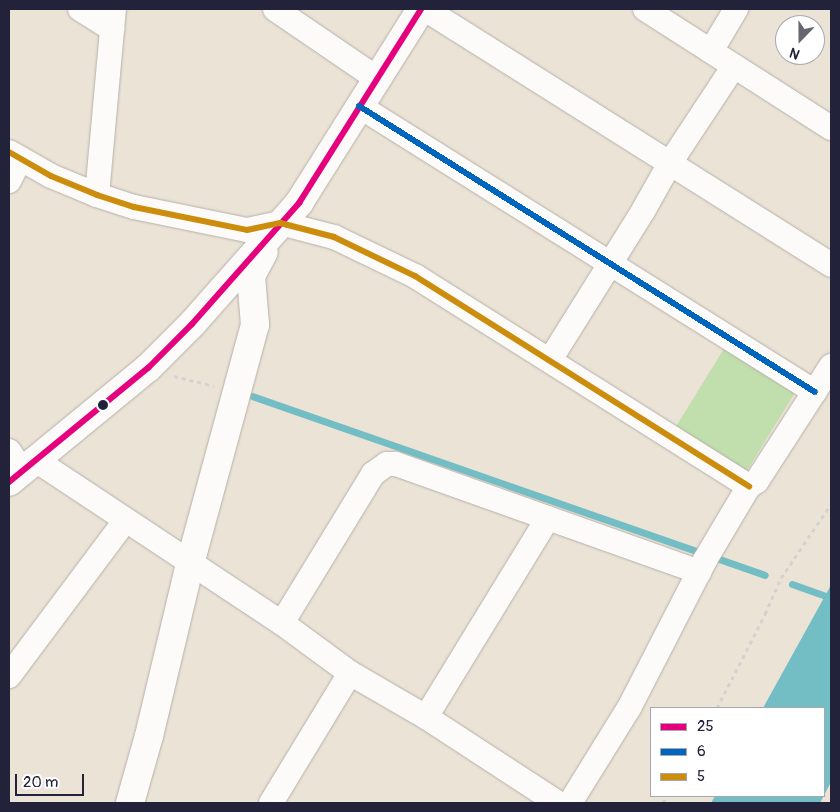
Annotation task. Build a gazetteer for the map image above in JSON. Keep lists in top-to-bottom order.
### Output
{
  "lines": ["transit line 25", "transit line 6", "transit line 5"],
  "legend": ["25", "6", "5"],
  "scale_bar": "20 m",
  "north": "bottom"
}
